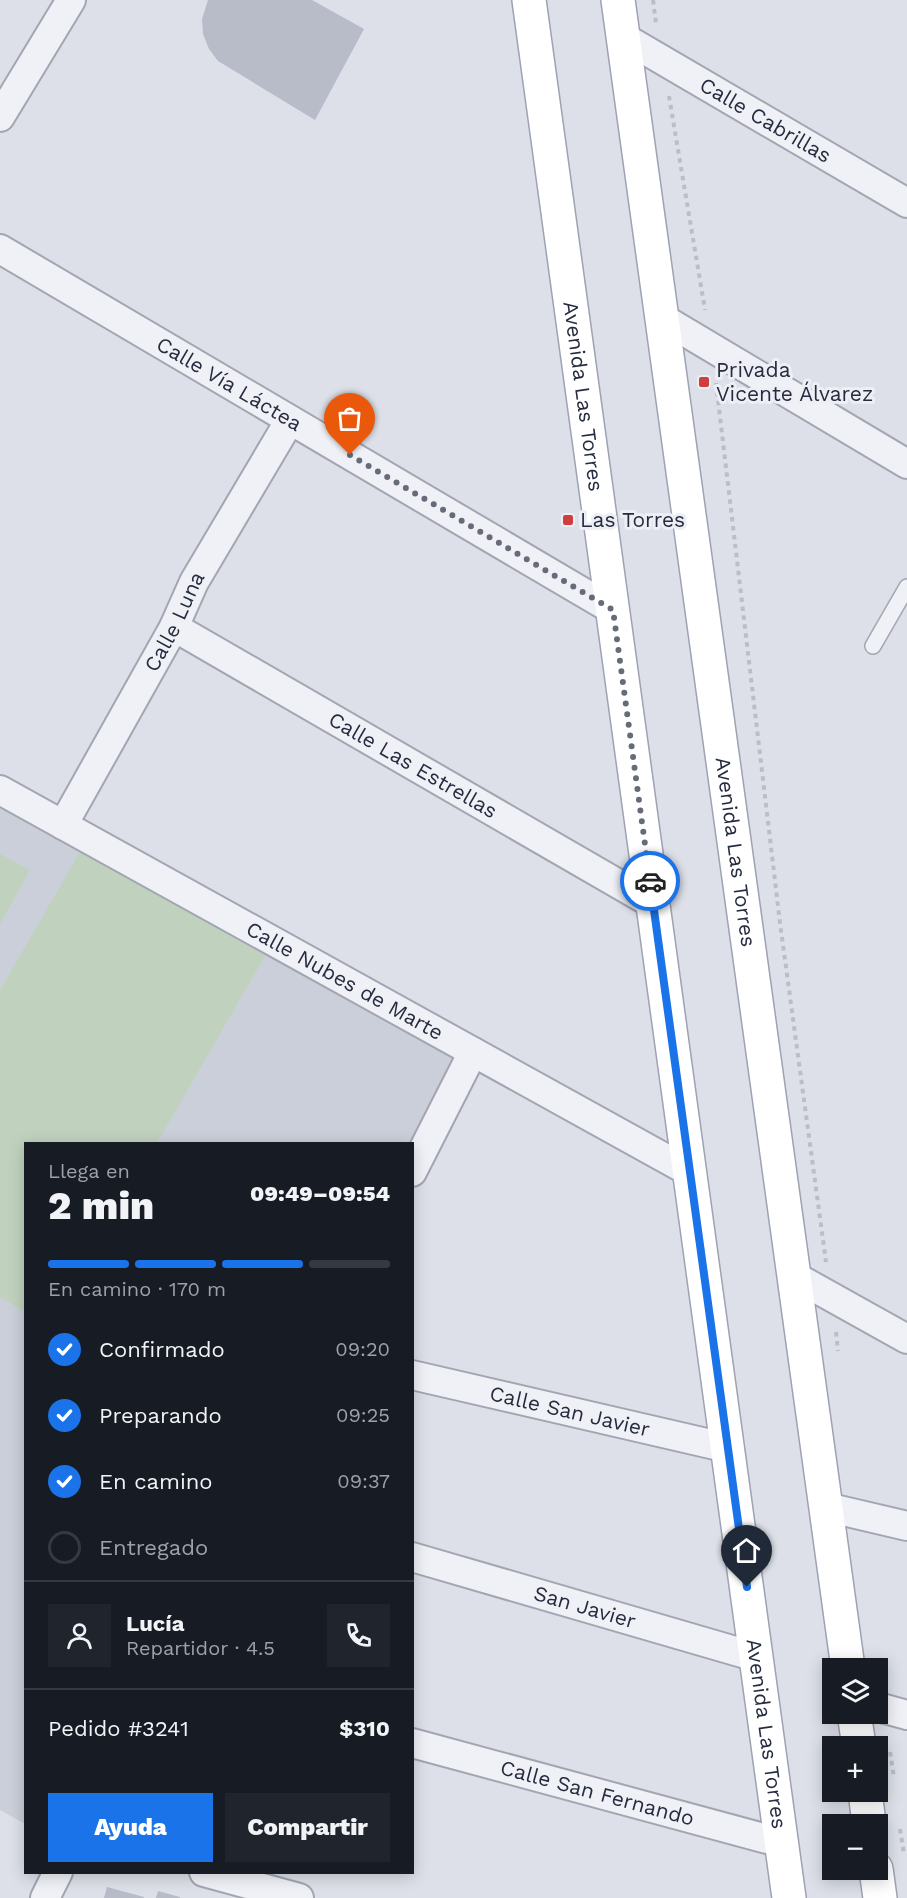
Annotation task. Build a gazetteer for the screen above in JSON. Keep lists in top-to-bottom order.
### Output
{
  "streets": {
    "main road": ["Avenida Las Torres"],
    "street": [
      "Calle Cabrillas",
      "Calle Vía Láctea",
      "Calle Luna",
      "Calle Las Estrellas",
      "Calle Nubes de Marte",
      "Calle San Javier",
      "San Javier",
      "Calle San Fernando"
    ]
  },
  "crossings": [
    ["Calle Cabrillas", "Avenida Las Torres"],
    ["Calle Vía Láctea", "Avenida Las Torres"],
    ["Calle Vía Láctea", "Calle Luna"],
    ["Avenida Las Torres", "Calle Las Estrellas"],
    ["Avenida Las Torres", "Calle Nubes de Marte"],
    ["Avenida Las Torres", "Calle San Javier"],
    ["Avenida Las Torres", "San Javier"],
    ["Avenida Las Torres", "Calle San Fernando"],
    ["Calle Luna", "Calle Las Estrellas"],
    ["Calle Luna", "Calle Nubes de Marte"]
  ],
  "places": {
    "transit": ["Privada Vicente Álvarez", "Las Torres"]
  },
  "page": {
    "heading": ["2 min", "Llega en", "09:49–09:54"],
    "panel": [
      "Lucía",
      "Repartidor · 4.5",
      "Pedido #3241",
      "$310"
    ],
    "bar": "En camino · 170 m",
    "list": [
      ["Confirmado", "09:20"],
      ["Preparando", "09:25"],
      ["En camino", "09:37"],
      "Entregado"
    ],
    "map_buttons": ["+", "−"],
    "buttons": ["Ayuda", "Compartir"]
  }
}
